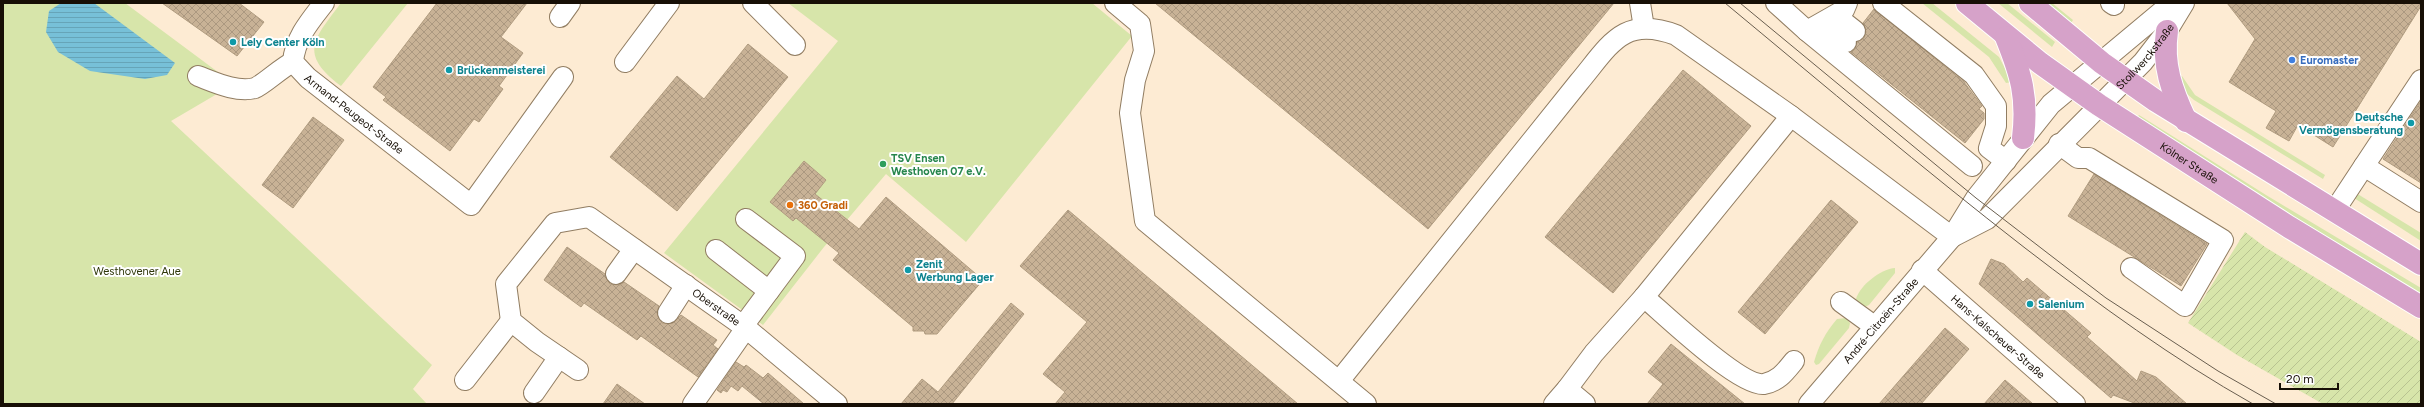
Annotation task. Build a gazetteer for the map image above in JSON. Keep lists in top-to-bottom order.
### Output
{
  "streets": {
    "main road": ["Kölner Straße"],
    "street": [
      "Stollwerckstraße",
      "Armand-Peugeot-Straße",
      "Oberstraße",
      "André-Citroën-Straße",
      "Hans-Kalscheuer-Straße"
    ]
  },
  "crossings": [
    ["Stollwerckstraße", "Kölner Straße"],
    ["Stollwerckstraße", "André-Citroën-Straße"],
    ["Kölner Straße", "André-Citroën-Straße"],
    ["André-Citroën-Straße", "Hans-Kalscheuer-Straße"]
  ],
  "parks": ["Westhovener Aue"],
  "places": [
    "Lely Center Köln",
    "Euromaster",
    "Brückenmeisterei",
    "Deutsche Vermögensberatung",
    "TSV Ensen Westhoven 07 e.V.",
    "360 Gradi",
    "Zenit Werbung Lager",
    "Salenium"
  ],
  "scale_bar": "20 m"
}
